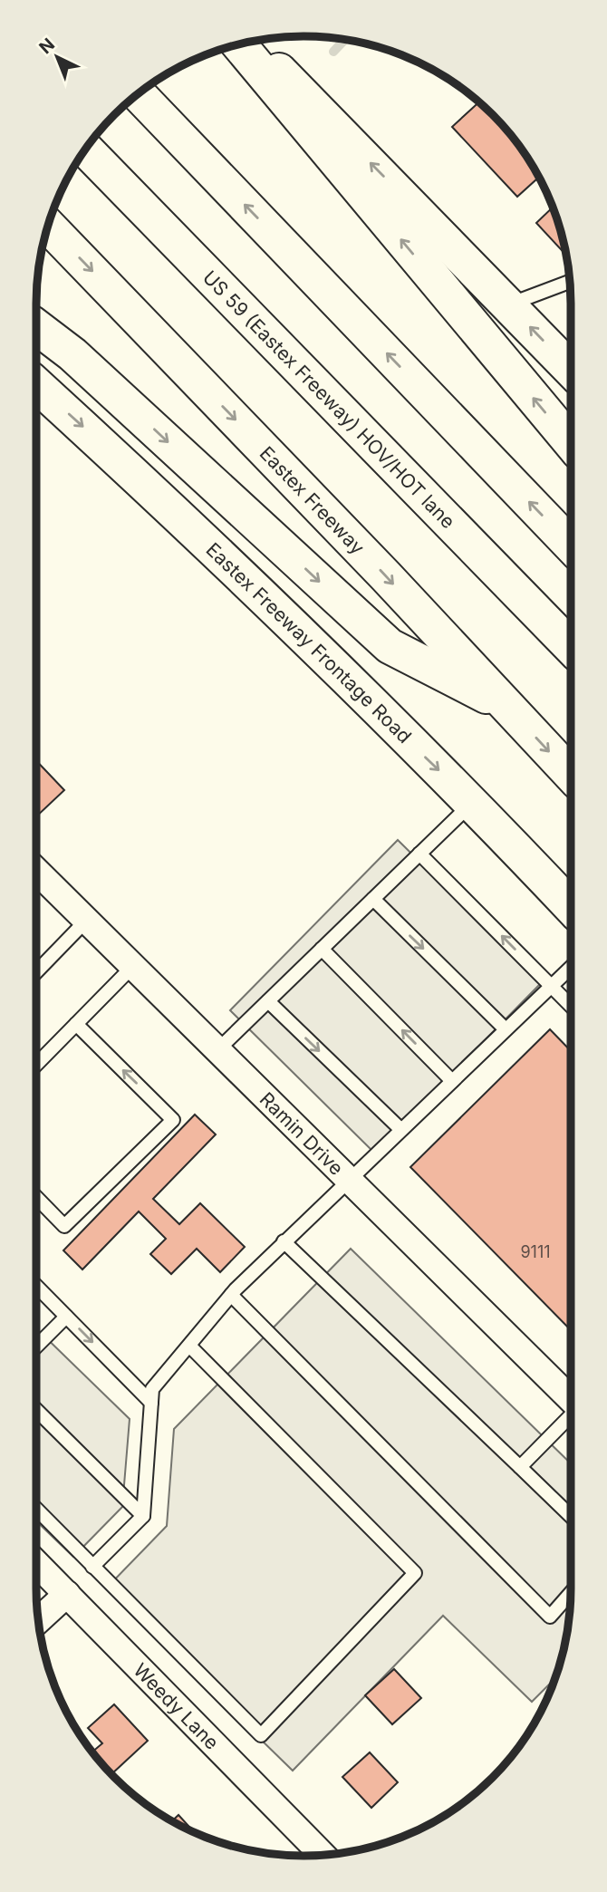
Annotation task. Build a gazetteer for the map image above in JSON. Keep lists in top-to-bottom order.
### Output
{
  "streets": {
    "main road": ["US 59 (Eastex Freeway) HOV/HOT lane", "Eastex Freeway", "Eastex Freeway Frontage Road"],
    "street": ["Ramin Drive", "Weedy Lane"]
  },
  "house_numbers": ["9111"],
  "north": "top left"
}
